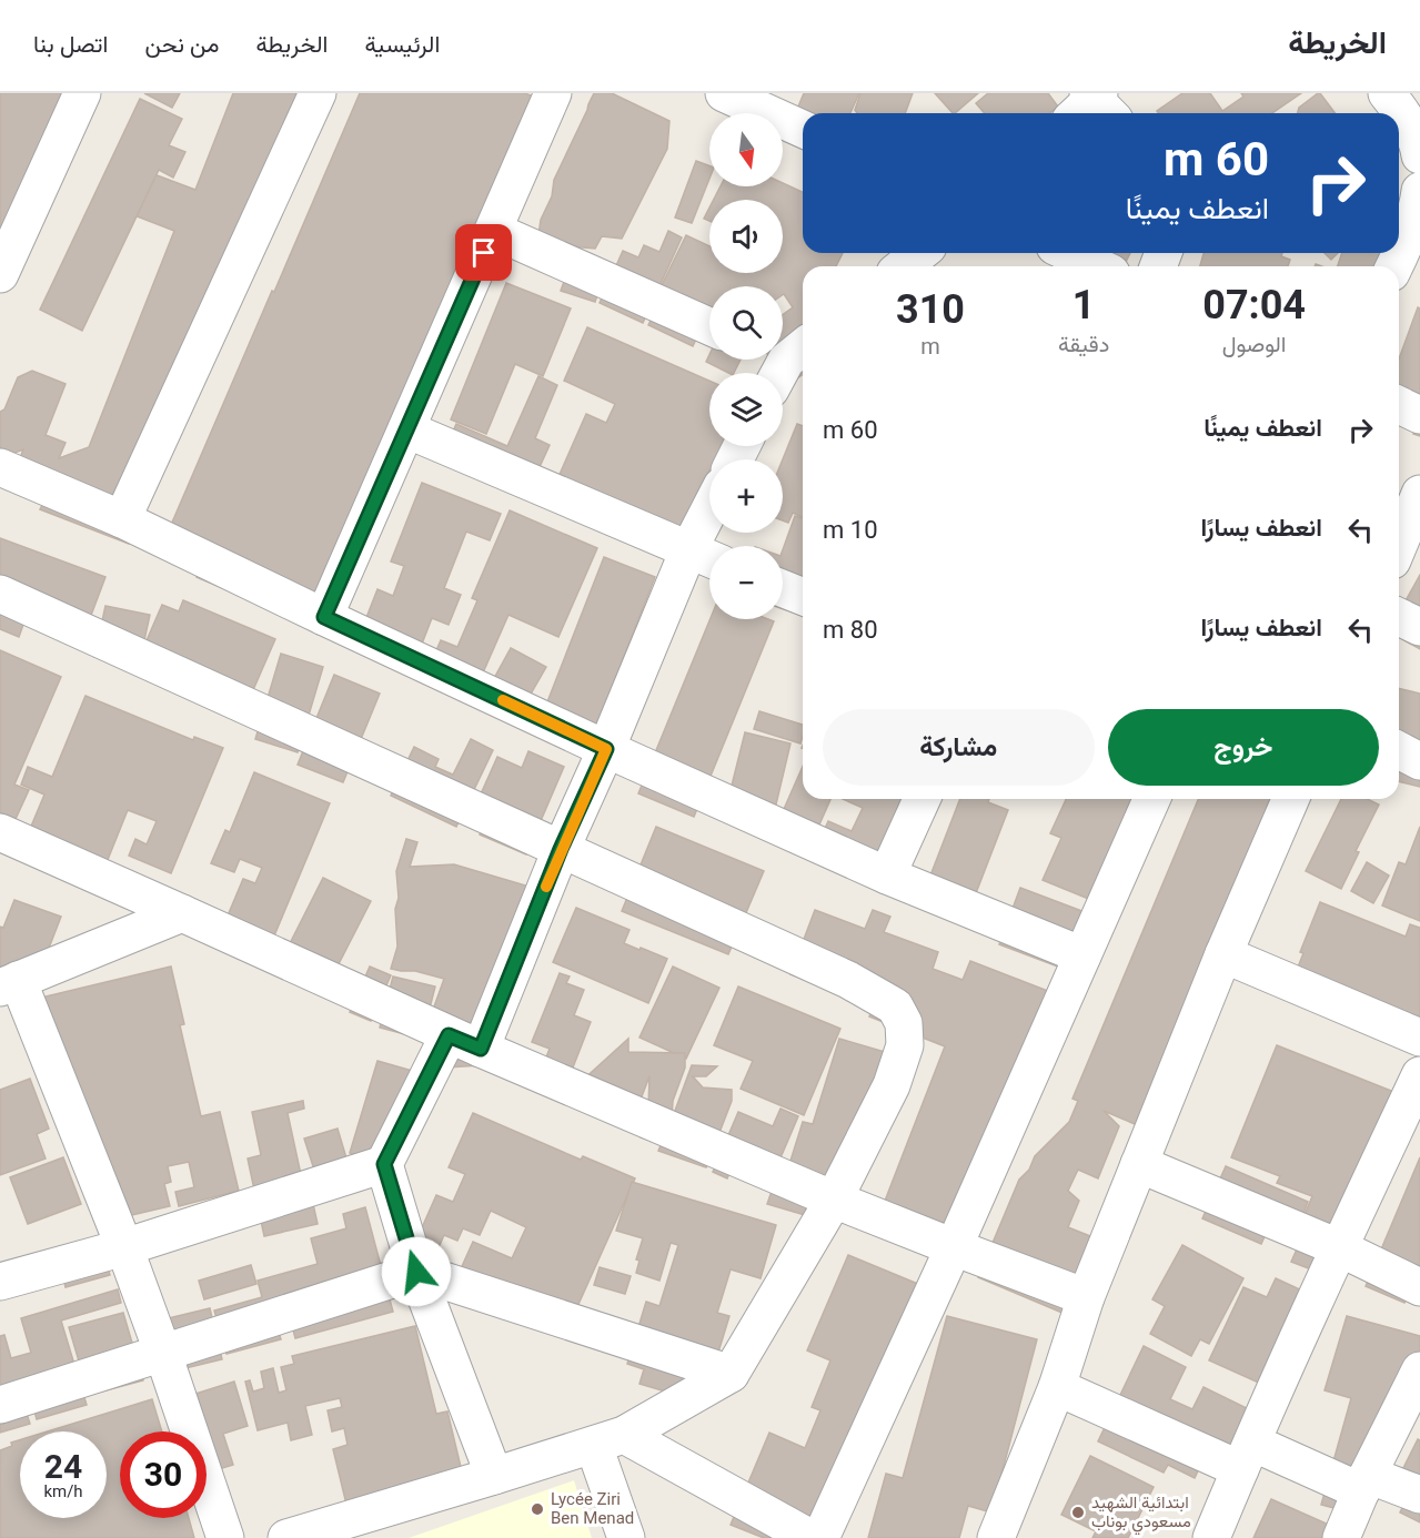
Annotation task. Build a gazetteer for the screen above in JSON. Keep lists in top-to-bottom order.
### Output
{
  "places": ["Lycée Ziri Ben Menad", "ابتدائية الشهيد مسعودي بوناب"],
  "north": "bottom",
  "page": {
    "header": "الخريطة",
    "nav": [
      "الرئيسية",
      "الخريطة",
      "من نحن",
      "اتصل بنا"
    ],
    "map_buttons": ["+", "−"],
    "turn": ["60 m", "انعطف يمينًا"],
    "eta": [
      "07:04",
      "الوصول",
      "1",
      "دقيقة",
      "310",
      "m"
    ],
    "list": [
      {
        "name": "انعطف يمينًا",
        "value": "60 m"
      },
      {
        "name": "انعطف يسارًا",
        "value": "10 m"
      },
      {
        "name": "انعطف يسارًا",
        "value": "80 m"
      }
    ],
    "buttons": ["خروج", "مشاركة"],
    "speed": "24 km/h",
    "limit": "30"
  }
}
